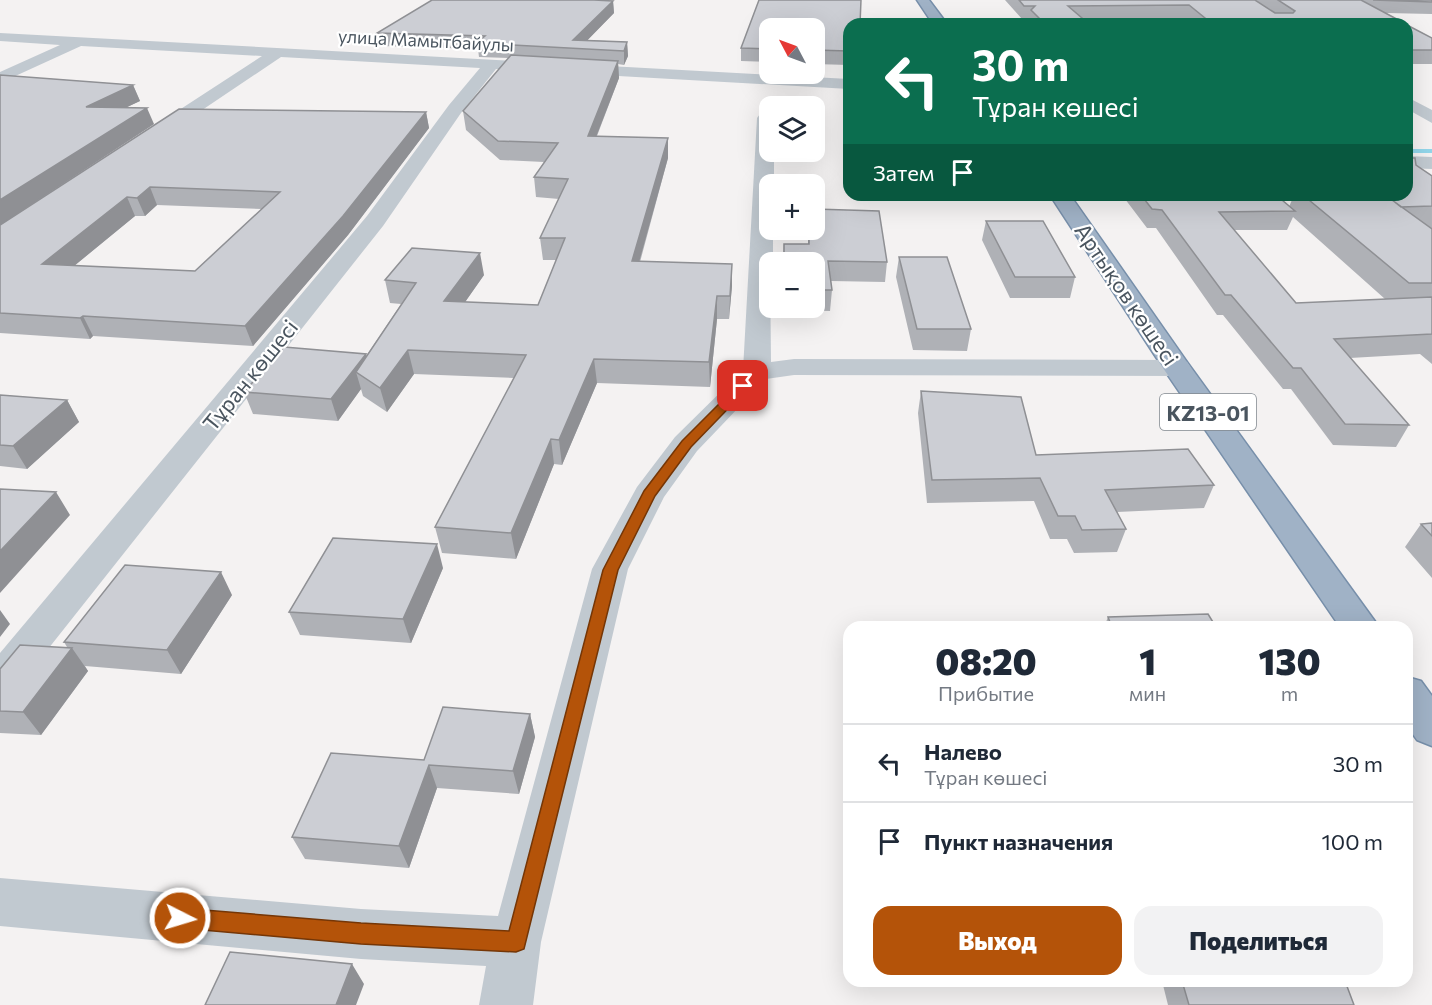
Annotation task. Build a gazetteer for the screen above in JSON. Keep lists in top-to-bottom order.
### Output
{
  "streets": {
    "highway": ["Артықов көшесі", "KZ13-01"],
    "street": ["улица Мамытбайулы", "Тұран көшесі"]
  },
  "crossings": [
    ["улица Мамытбайулы", "Тұран көшесі"]
  ],
  "north": "top left",
  "page": {
    "map_buttons": ["+", "−"],
    "turn": ["30 m", "Тұран көшесі"],
    "then": "Затем",
    "eta": [
      "08:20",
      "Прибытие",
      "1",
      "мин",
      "130",
      "m"
    ],
    "list": [
      {
        "name": "Налево",
        "note": "Тұран көшесі",
        "value": "30 m"
      },
      {
        "name": "Пункт назначения",
        "value": "100 m"
      }
    ],
    "buttons": ["Выход", "Поделиться"]
  }
}
